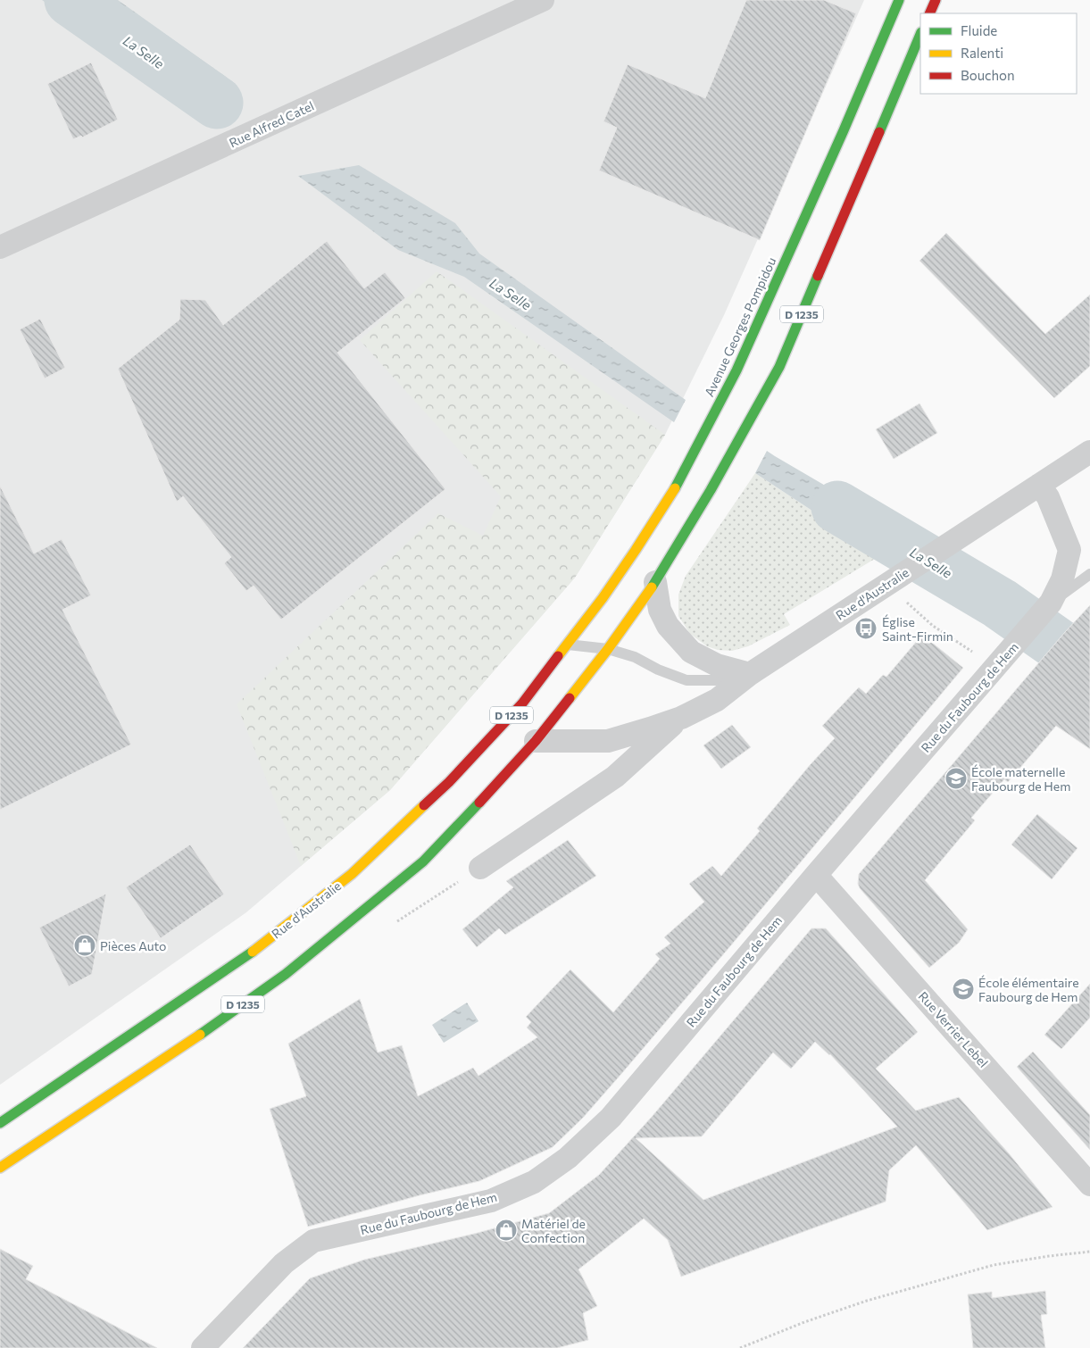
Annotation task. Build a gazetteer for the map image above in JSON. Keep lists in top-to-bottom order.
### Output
{
  "streets": {
    "main road": ["D 1235", "Avenue Georges Pompidou", "Rue d'Australie"],
    "street": ["Rue Alfred Catel", "Rue du Faubourg de Hem", "Rue Verrier Lebel"]
  },
  "crossings": [
    ["D 1235", "Rue d'Australie"],
    ["Avenue Georges Pompidou", "Rue d'Australie"],
    ["Rue d'Australie", "Rue du Faubourg de Hem"],
    ["Rue du Faubourg de Hem", "Rue Verrier Lebel"]
  ],
  "water": ["La Selle"],
  "places": {
    "bus stop": ["Église Saint-Firmin"],
    "school or university": ["École maternelle Faubourg de Hem", "École élémentaire Faubourg de Hem"],
    "shop": ["Pièces Auto", "Matériel de Confection"]
  },
  "legend": ["Fluide", "Ralenti", "Bouchon"]
}
